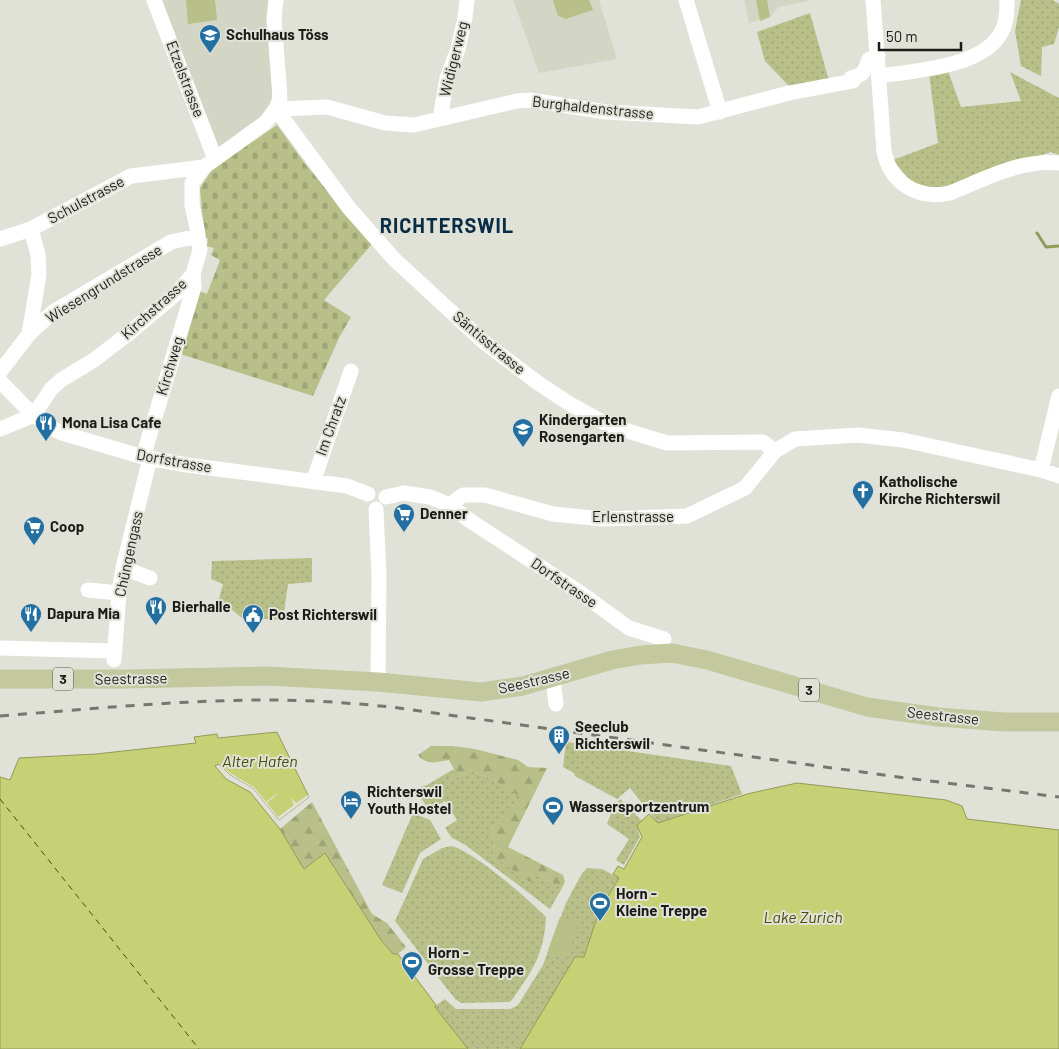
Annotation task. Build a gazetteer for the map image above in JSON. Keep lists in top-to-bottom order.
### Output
{
  "streets": {
    "main road": ["3", "Seestrasse"],
    "street": [
      "Widigerweg",
      "Etzelstrasse",
      "Burghaldenstrasse",
      "Schulstrasse",
      "Wiesengrundstrasse",
      "Kirchstrasse",
      "Säntisstrasse",
      "Kirchweg",
      "Im Chratz",
      "Dorfstrasse",
      "Erlenstrasse",
      "Chüngengass"
    ]
  },
  "crossings": [
    ["Widigerweg", "Burghaldenstrasse"],
    ["Etzelstrasse", "Schulstrasse"],
    ["Etzelstrasse", "Kirchstrasse"],
    ["Burghaldenstrasse", "Kirchstrasse"],
    ["Burghaldenstrasse", "Säntisstrasse"],
    ["Schulstrasse", "Kirchstrasse"],
    ["Wiesengrundstrasse", "Kirchstrasse"],
    ["Kirchstrasse", "Säntisstrasse"],
    ["Kirchstrasse", "Kirchweg"],
    ["Kirchstrasse", "Dorfstrasse"],
    ["Säntisstrasse", "Erlenstrasse"],
    ["Kirchweg", "Dorfstrasse"],
    ["Kirchweg", "Chüngengass"],
    ["Im Chratz", "Dorfstrasse"],
    ["Dorfstrasse", "Erlenstrasse"],
    ["Dorfstrasse", "Chüngengass"]
  ],
  "districts": ["RICHTERSWIL"],
  "water": ["Alter Hafen", "Lake Zurich"],
  "places": {
    "school or university": ["Schulhaus Töss", "Kindergarten Rosengarten"],
    "restaurant": ["Mona Lisa Cafe", "Bierhalle", "Dapura Mia"],
    "church": ["Katholische Kirche Richterswil"],
    "supermarket": ["Denner", "Coop"],
    "public building": ["Post Richterswil"],
    "building": ["Seeclub Richterswil"],
    "hotel": ["Richterswil Youth Hostel"],
    "sports": ["Wassersportzentrum", "Horn - Kleine Treppe", "Horn - Grosse Treppe"]
  },
  "scale_bar": "50 m"
}
